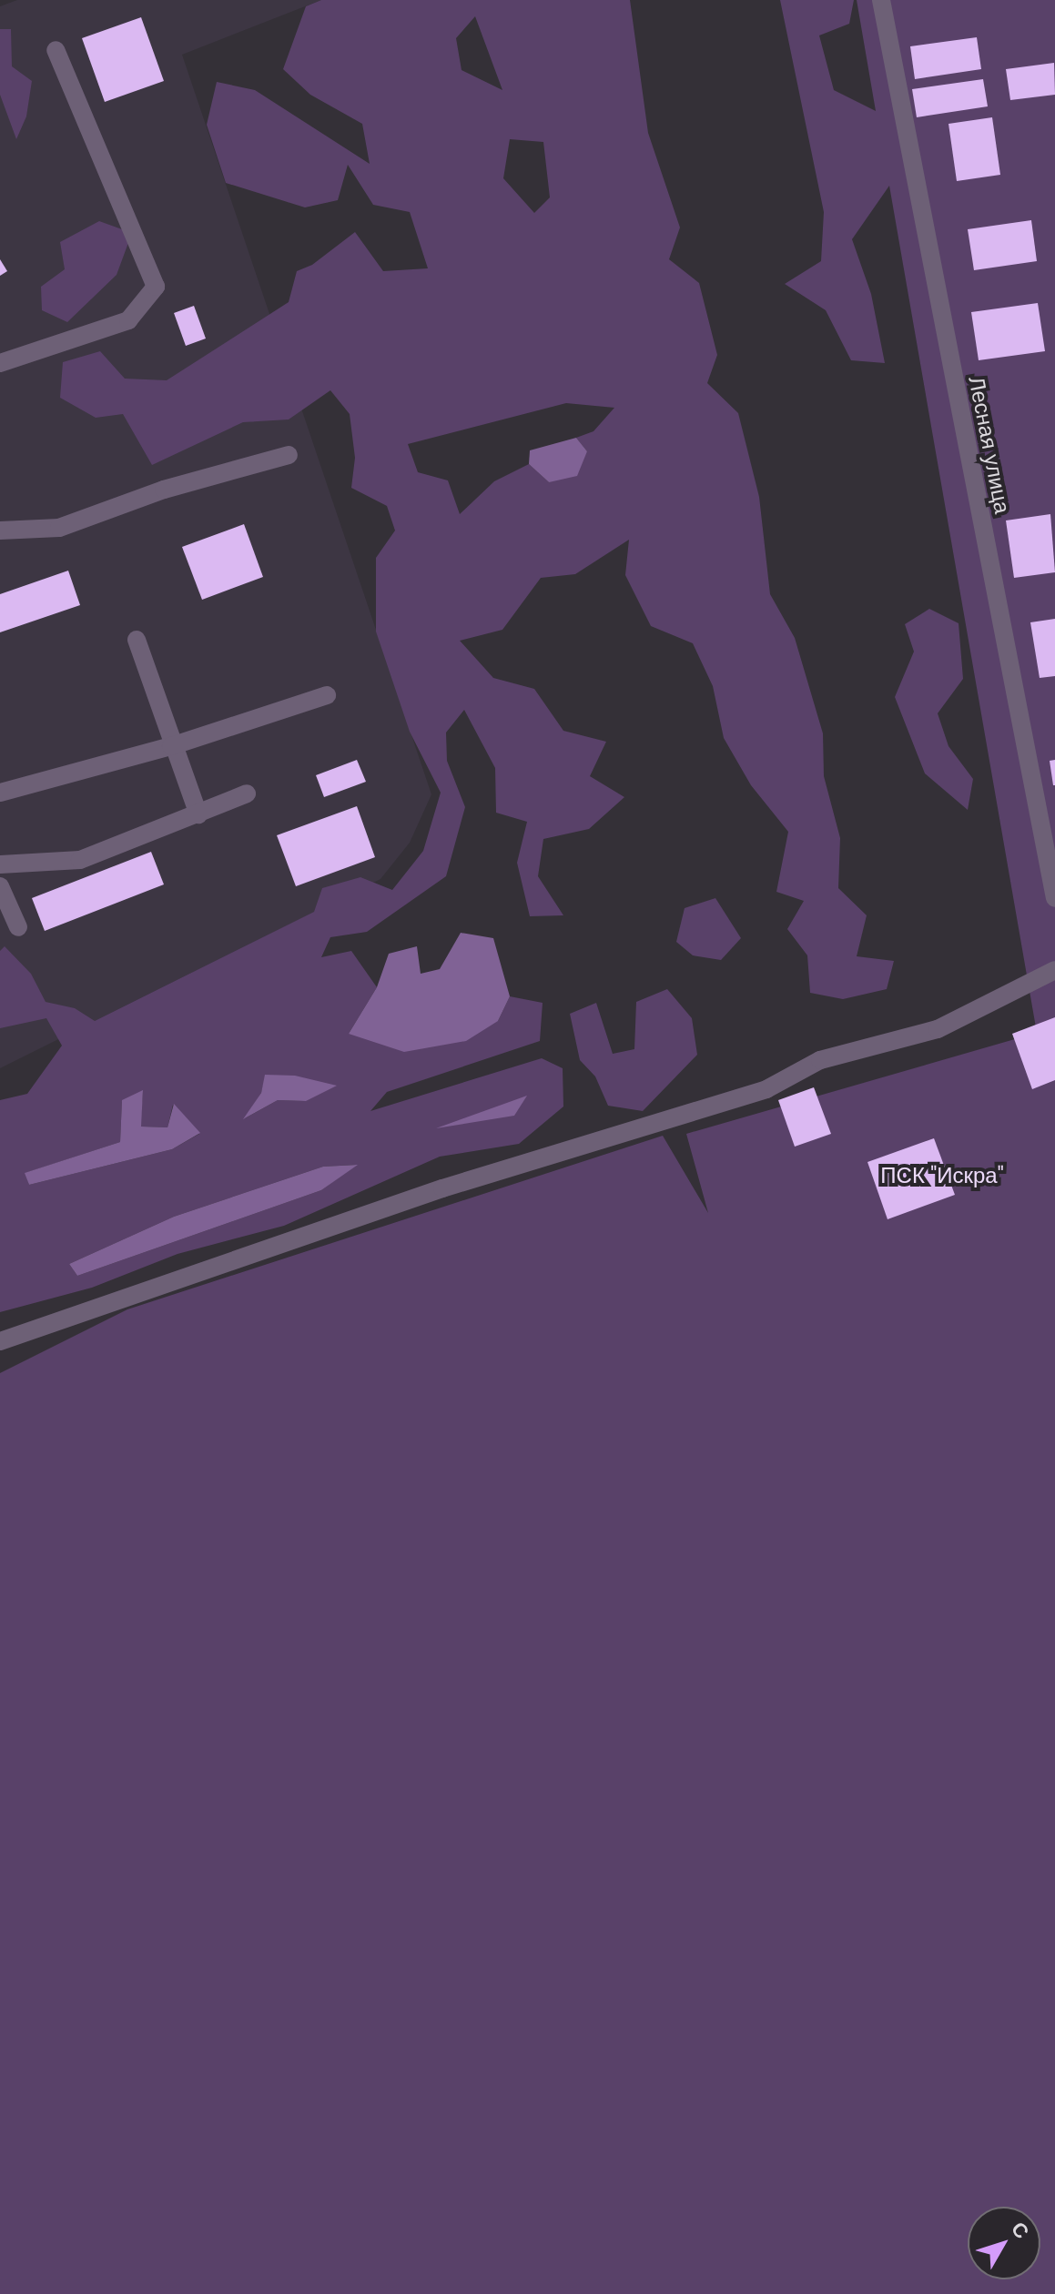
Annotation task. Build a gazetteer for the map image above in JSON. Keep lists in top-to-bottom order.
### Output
{
  "streets": {
    "street": ["Лесная улица"]
  },
  "parks": ["ПСК \"Искра\""],
  "north": "top right"
}
